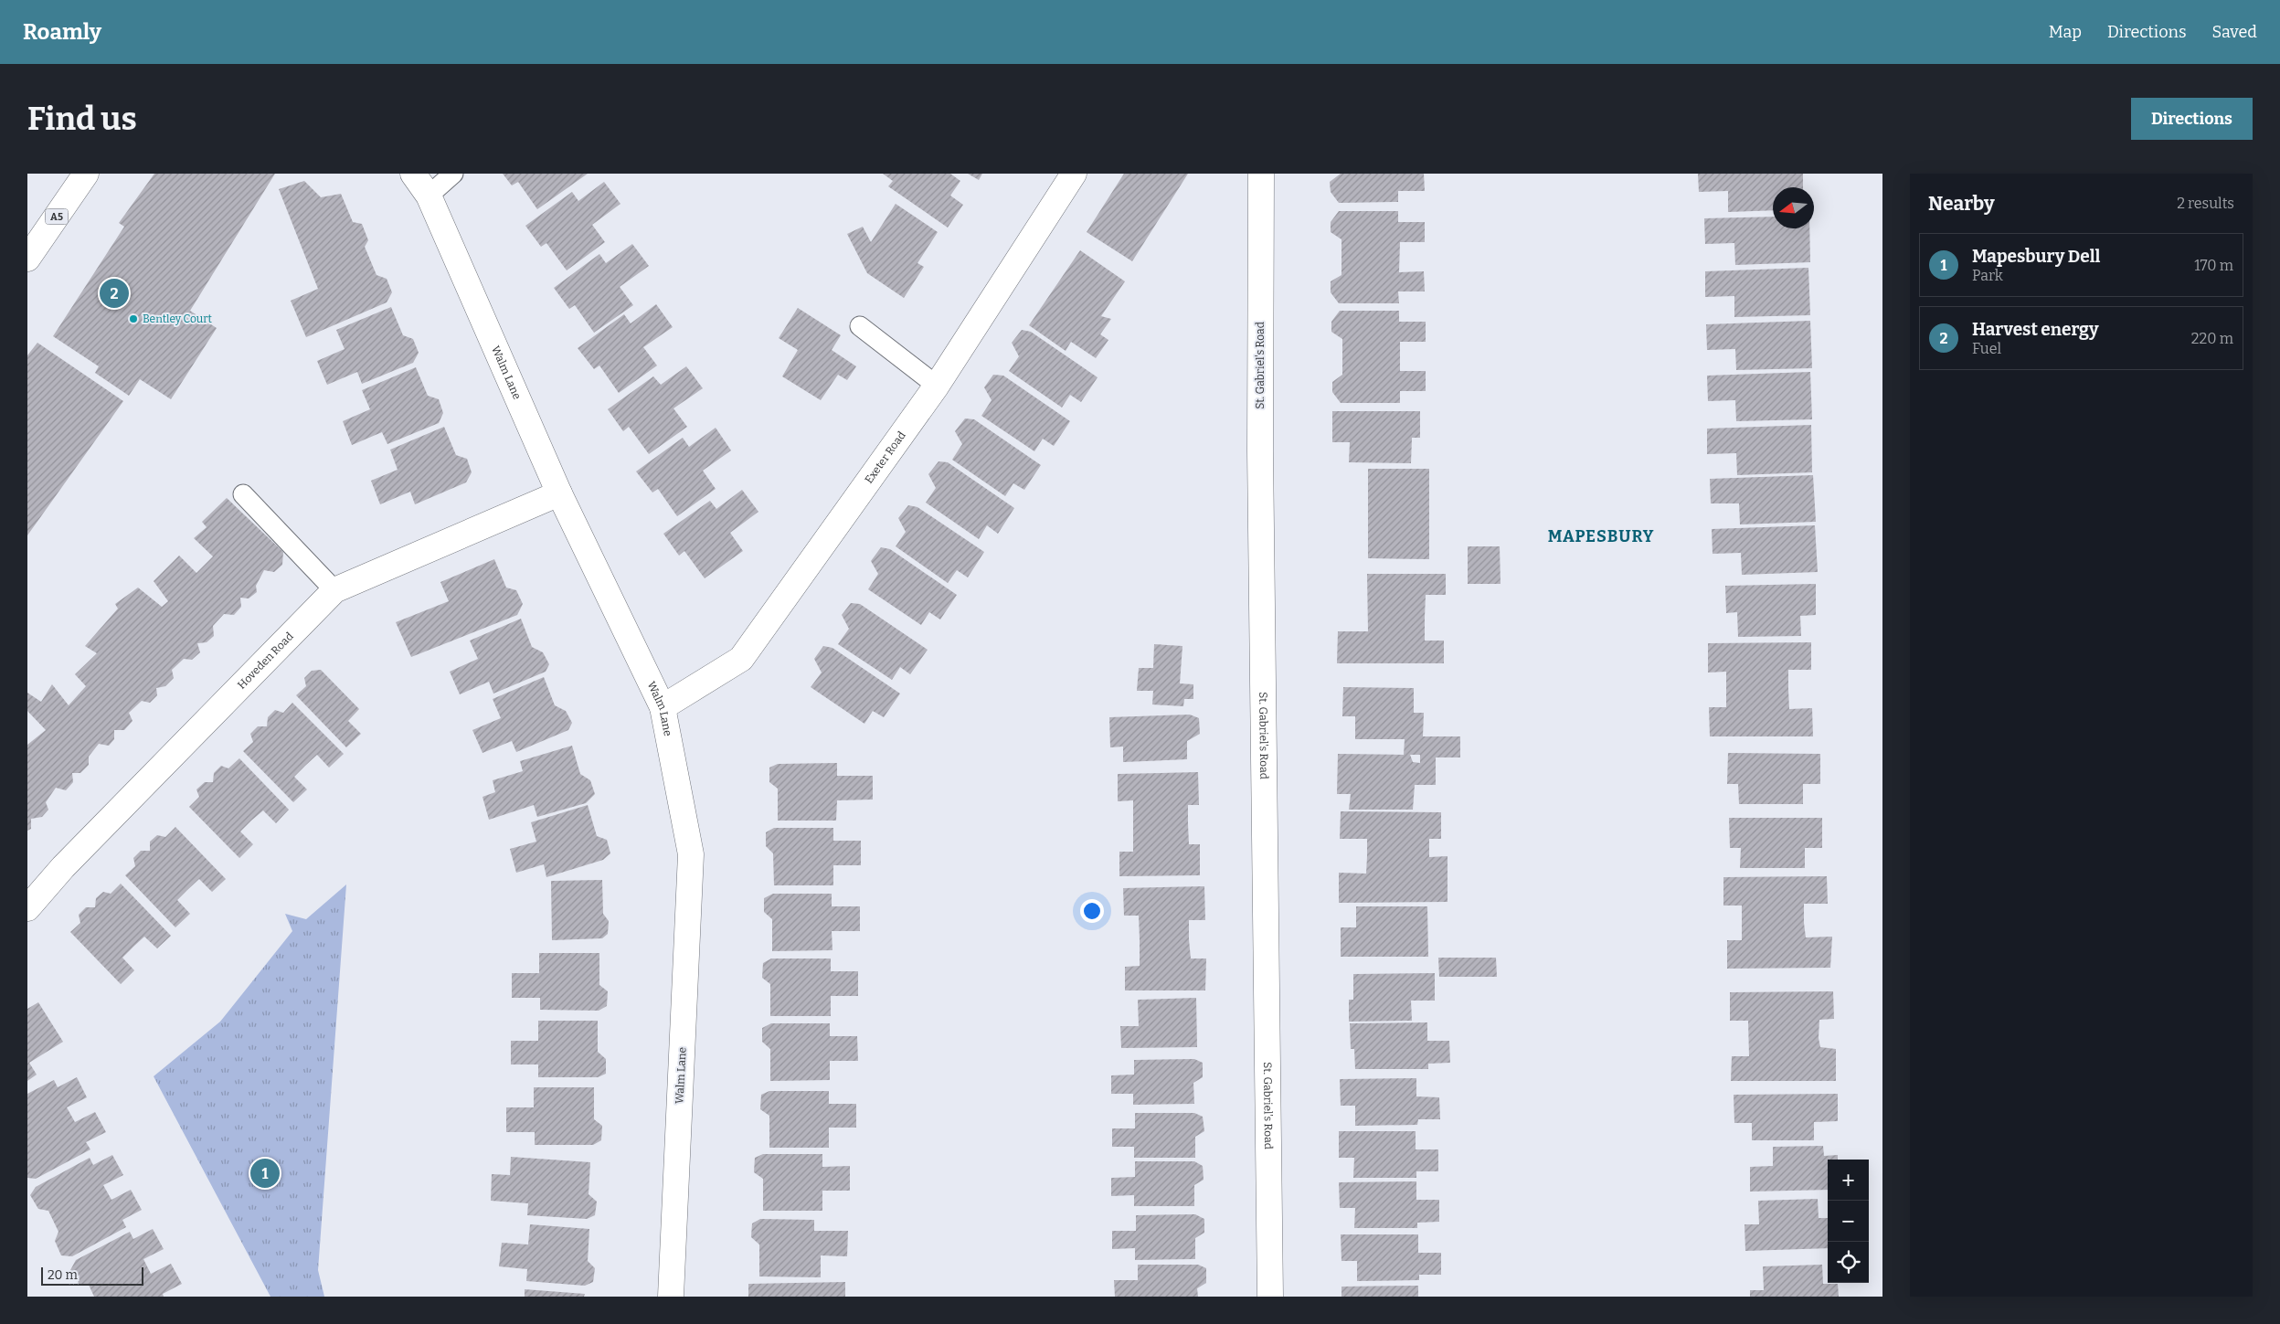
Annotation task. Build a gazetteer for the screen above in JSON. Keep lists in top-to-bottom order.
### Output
{
  "streets": {
    "street": [
      "A5",
      "St. Gabriel's Road",
      "Walm Lane",
      "Exeter Road",
      "Hoveden Road"
    ]
  },
  "crossings": [
    ["Walm Lane", "Exeter Road"],
    ["Walm Lane", "Hoveden Road"]
  ],
  "districts": ["MAPESBURY"],
  "places": ["Bentley Court"],
  "scale_bar": "20 m",
  "north": "left",
  "page": {
    "header": "Roamly",
    "nav": ["Map", "Directions", "Saved"],
    "buttons": "Directions",
    "title": "Find us",
    "heading": ["Nearby", "2 results"],
    "list": [
      {
        "mark": "1",
        "name": "Mapesbury Dell",
        "note": "Park",
        "value": "170 m"
      },
      {
        "mark": "2",
        "name": "Harvest energy",
        "note": "Fuel",
        "value": "220 m"
      }
    ],
    "pins": ["2", "1"],
    "map_buttons": ["+", "−"],
    "scale": "20 m"
  }
}
